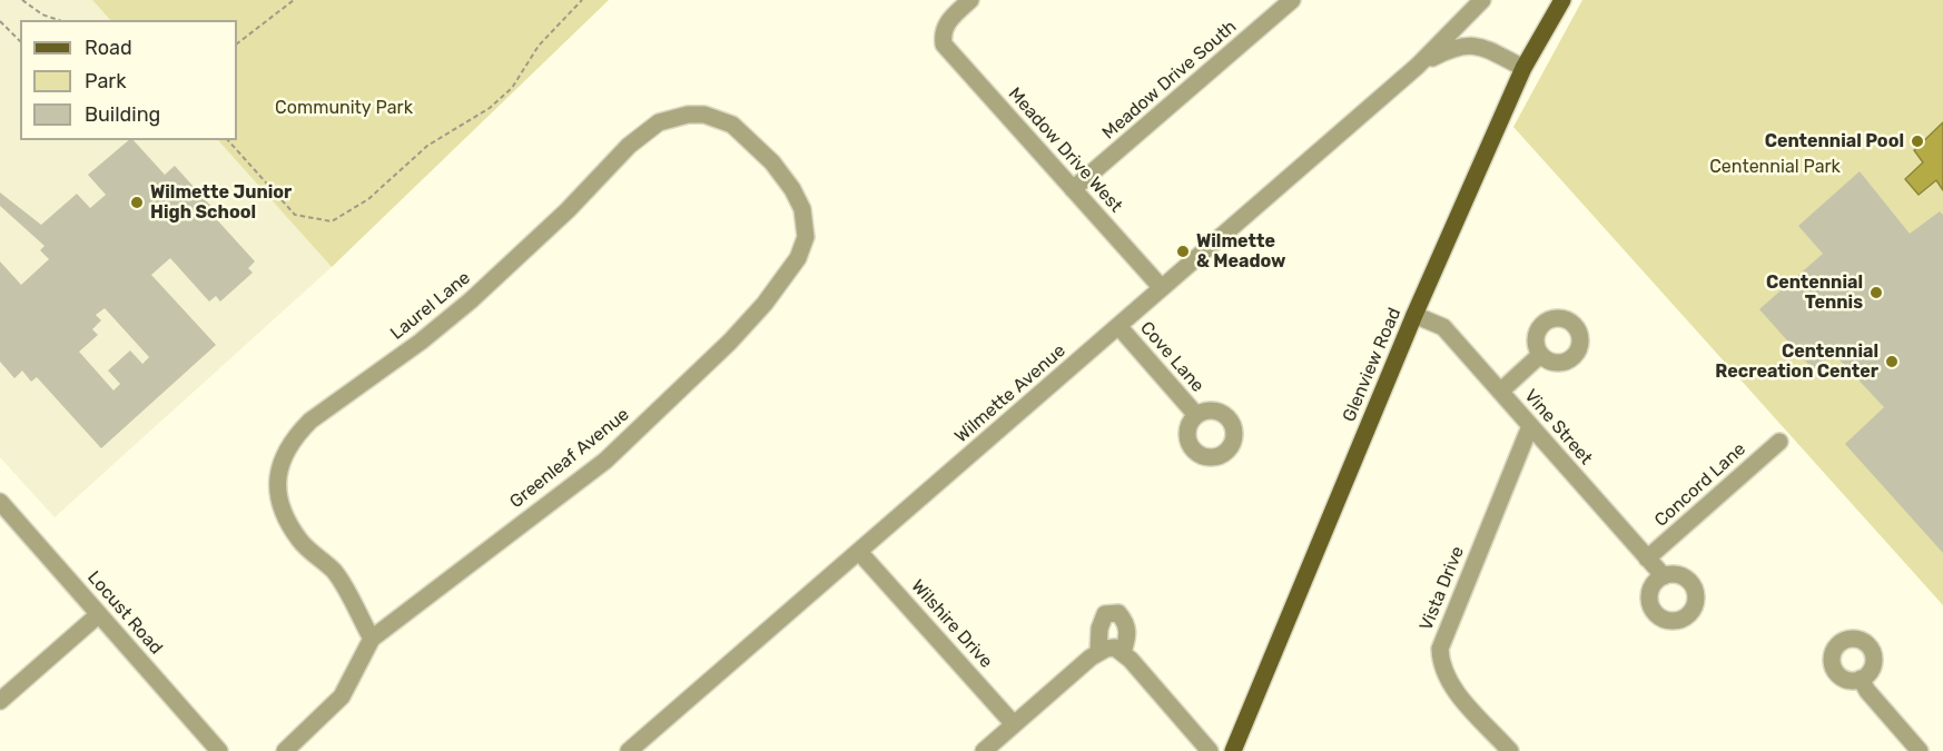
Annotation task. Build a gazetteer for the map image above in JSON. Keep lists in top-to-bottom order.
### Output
{
  "streets": {
    "main road": ["Glenview Road"],
    "street": [
      "Meadow Drive South",
      "Meadow Drive West",
      "Laurel Lane",
      "Cove Lane",
      "Wilmette Avenue",
      "Vine Street",
      "Greenleaf Avenue",
      "Concord Lane",
      "Vista Drive",
      "Locust Road",
      "Wilshire Drive"
    ]
  },
  "crossings": [
    ["Meadow Drive South", "Meadow Drive West"],
    ["Meadow Drive West", "Wilmette Avenue"],
    ["Laurel Lane", "Greenleaf Avenue"],
    ["Cove Lane", "Wilmette Avenue"],
    ["Glenview Road", "Wilmette Avenue"],
    ["Glenview Road", "Vine Street"],
    ["Wilmette Avenue", "Wilshire Drive"],
    ["Vine Street", "Concord Lane"],
    ["Vine Street", "Vista Drive"]
  ],
  "parks": ["Community Park", "Centennial Park"],
  "places": [
    "Centennial Pool",
    "Wilmette Junior High School",
    "Wilmette & Meadow",
    "Centennial Tennis",
    "Centennial Recreation Center"
  ],
  "legend": ["Road", "Park", "Building"]
}
